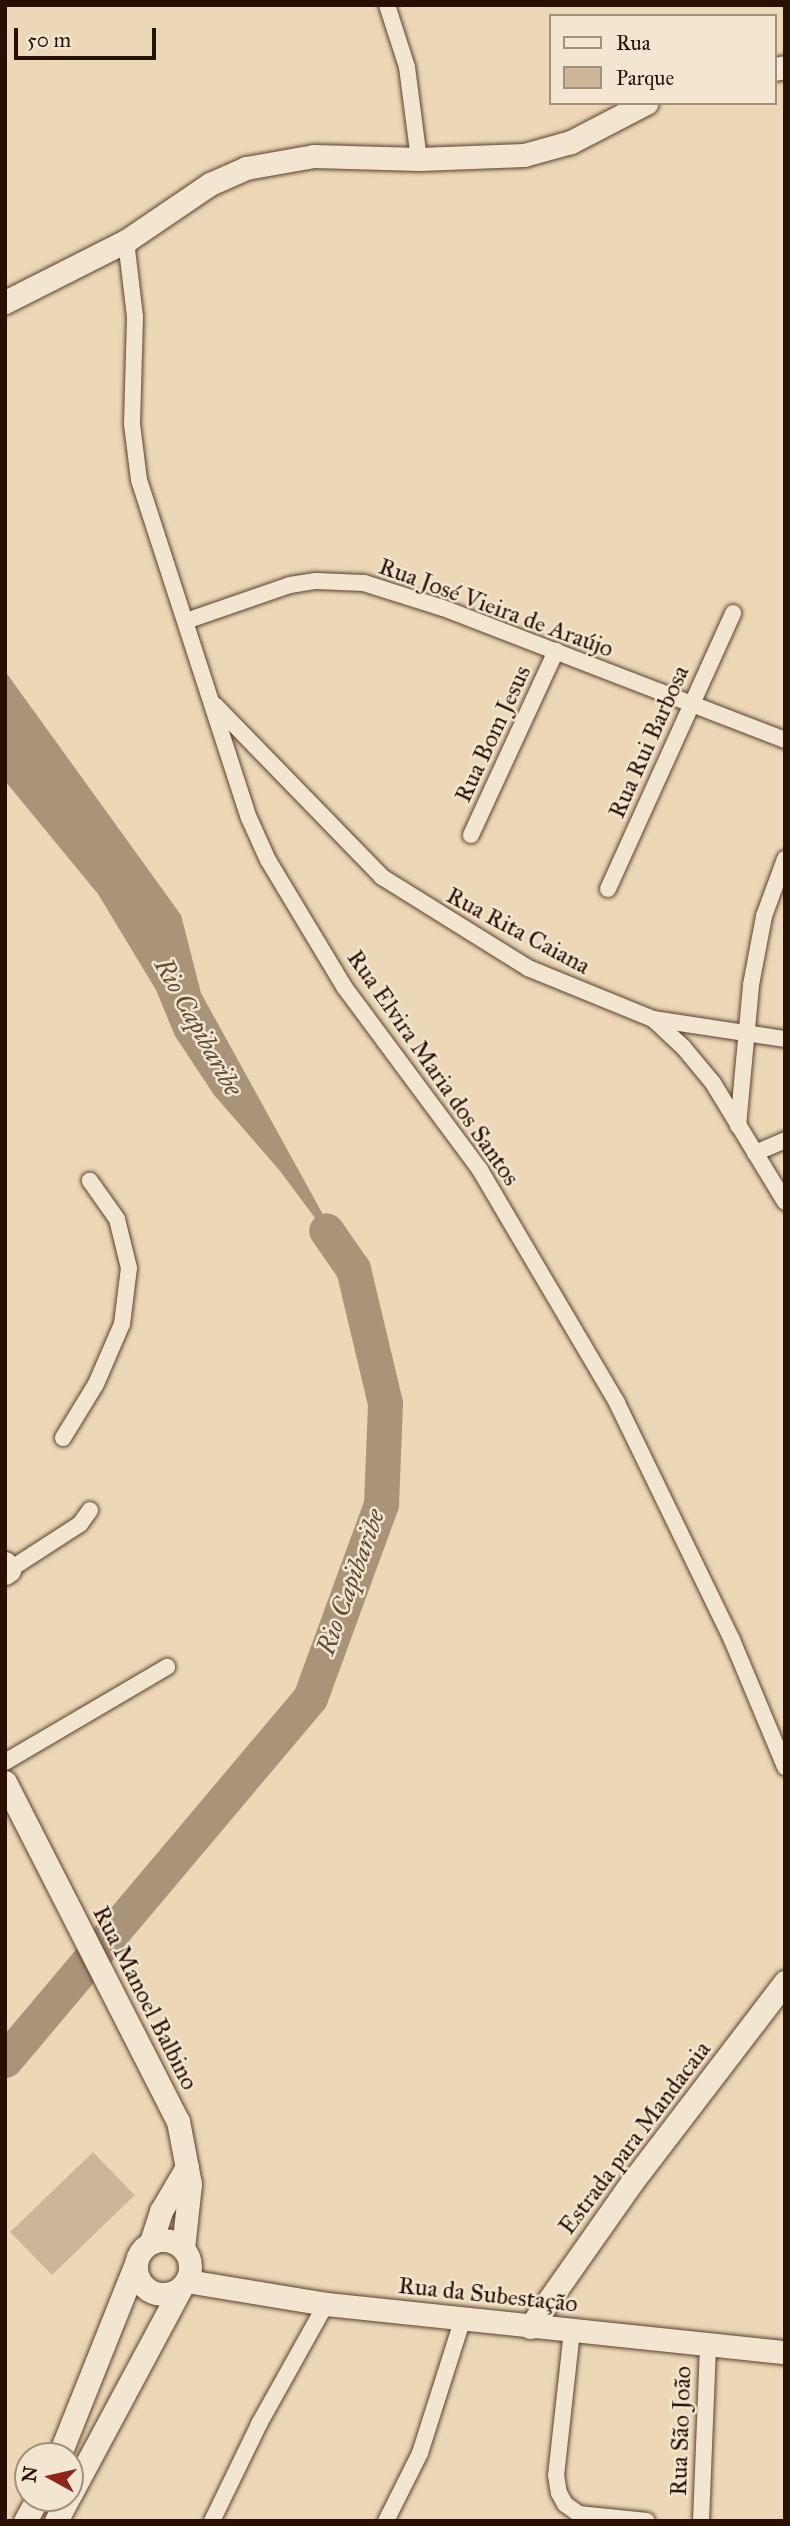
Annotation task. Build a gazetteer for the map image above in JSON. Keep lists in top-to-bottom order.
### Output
{
  "streets": {
    "street": [
      "Rua José Vieira de Araújo",
      "Rua Bom Jesus",
      "Rua Rui Barbosa",
      "Rua Rita Caiana",
      "Rua Elvira Maria dos Santos",
      "Rua Manoel Balbino",
      "Estrada para Mandacaia",
      "Rua da Subestação",
      "Rua São João"
    ]
  },
  "crossings": [
    ["Rua José Vieira de Araújo", "Rua Bom Jesus"],
    ["Rua José Vieira de Araújo", "Rua Rui Barbosa"],
    ["Rua José Vieira de Araújo", "Rua Elvira Maria dos Santos"],
    ["Rua Rita Caiana", "Rua Elvira Maria dos Santos"],
    ["Rua Manoel Balbino", "Rua da Subestação"],
    ["Estrada para Mandacaia", "Rua da Subestação"],
    ["Rua da Subestação", "Rua São João"]
  ],
  "water": ["Rio Capibaribe"],
  "legend": ["Rua", "Parque"],
  "scale_bar": "50 m",
  "north": "left"
}
